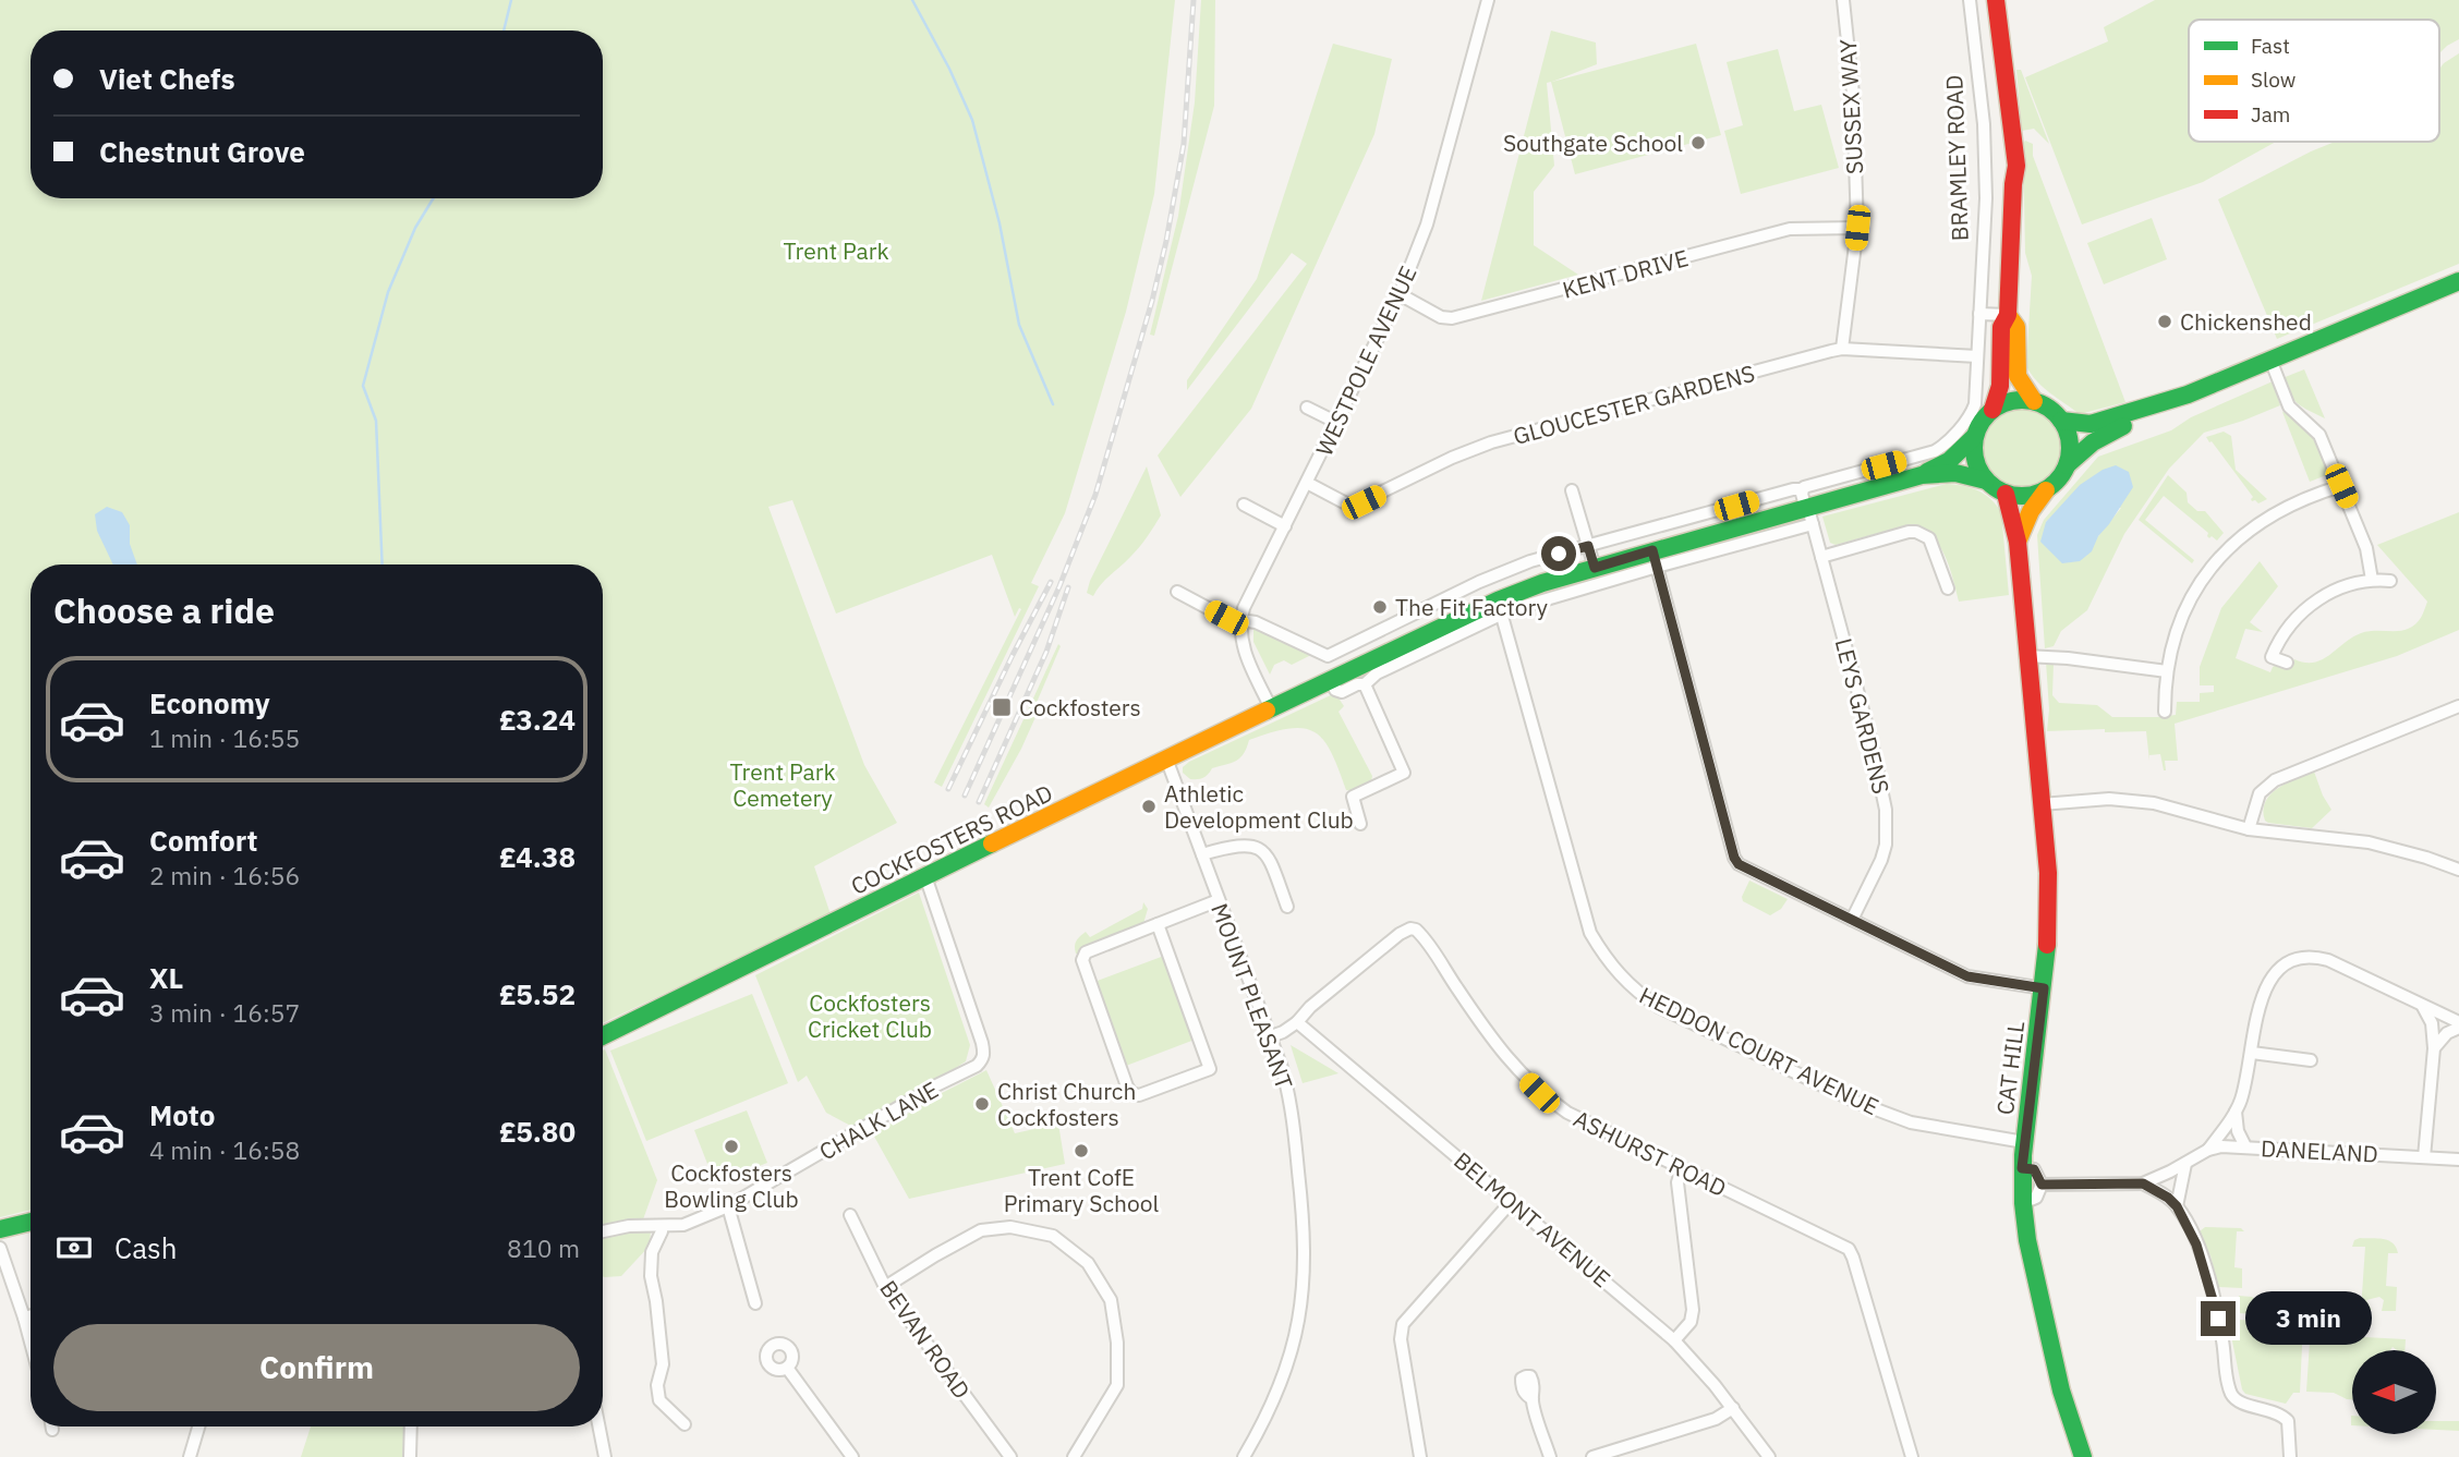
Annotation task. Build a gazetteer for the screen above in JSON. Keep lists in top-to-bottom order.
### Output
{
  "streets": {
    "main road": ["COCKFOSTERS ROAD", "CAT HILL"],
    "street": [
      "SUSSEX WAY",
      "BRAMLEY ROAD",
      "KENT DRIVE",
      "WESTPOLE AVENUE",
      "GLOUCESTER GARDENS",
      "LEYS GARDENS",
      "MOUNT PLEASANT",
      "HEDDON COURT AVENUE",
      "CHALK LANE",
      "DANELAND",
      "ASHURST ROAD",
      "BELMONT AVENUE",
      "BEVAN ROAD"
    ]
  },
  "crossings": [
    ["SUSSEX WAY", "KENT DRIVE"],
    ["SUSSEX WAY", "GLOUCESTER GARDENS"],
    ["BRAMLEY ROAD", "GLOUCESTER GARDENS"],
    ["KENT DRIVE", "WESTPOLE AVENUE"],
    ["WESTPOLE AVENUE", "GLOUCESTER GARDENS"],
    ["LEYS GARDENS", "COCKFOSTERS ROAD"],
    ["COCKFOSTERS ROAD", "MOUNT PLEASANT"],
    ["COCKFOSTERS ROAD", "HEDDON COURT AVENUE"],
    ["COCKFOSTERS ROAD", "CAT HILL"],
    ["COCKFOSTERS ROAD", "CHALK LANE"],
    ["HEDDON COURT AVENUE", "CAT HILL"],
    ["ASHURST ROAD", "BELMONT AVENUE"]
  ],
  "parks": ["Trent Park", "Trent Park Cemetery", "Cockfosters Cricket Club"],
  "places": {
    "other": [
      "Southgate School",
      "Chickenshed",
      "The Fit Factory",
      "Athletic Development Club",
      "Christ Church Cockfosters",
      "Cockfosters Bowling Club",
      "Trent CofE Primary School"
    ],
    "transit": ["Cockfosters"]
  },
  "legend": ["Fast", "Slow", "Jam"],
  "north": "left",
  "page": {
    "banner": ["Viet Chefs", "Chestnut Grove"],
    "heading": "Choose a ride",
    "list": [
      {
        "name": "Economy",
        "note": "1 min · 16:55",
        "value": "£3.24"
      },
      {
        "name": "Comfort",
        "note": "2 min · 16:56",
        "value": "£4.38"
      },
      {
        "name": "XL",
        "note": "3 min · 16:57",
        "value": "£5.52"
      },
      {
        "name": "Moto",
        "note": "4 min · 16:58",
        "value": "£5.80"
      }
    ],
    "pay": ["Cash", "810 m"],
    "bubble": "3 min",
    "buttons": "Confirm"
  }
}
